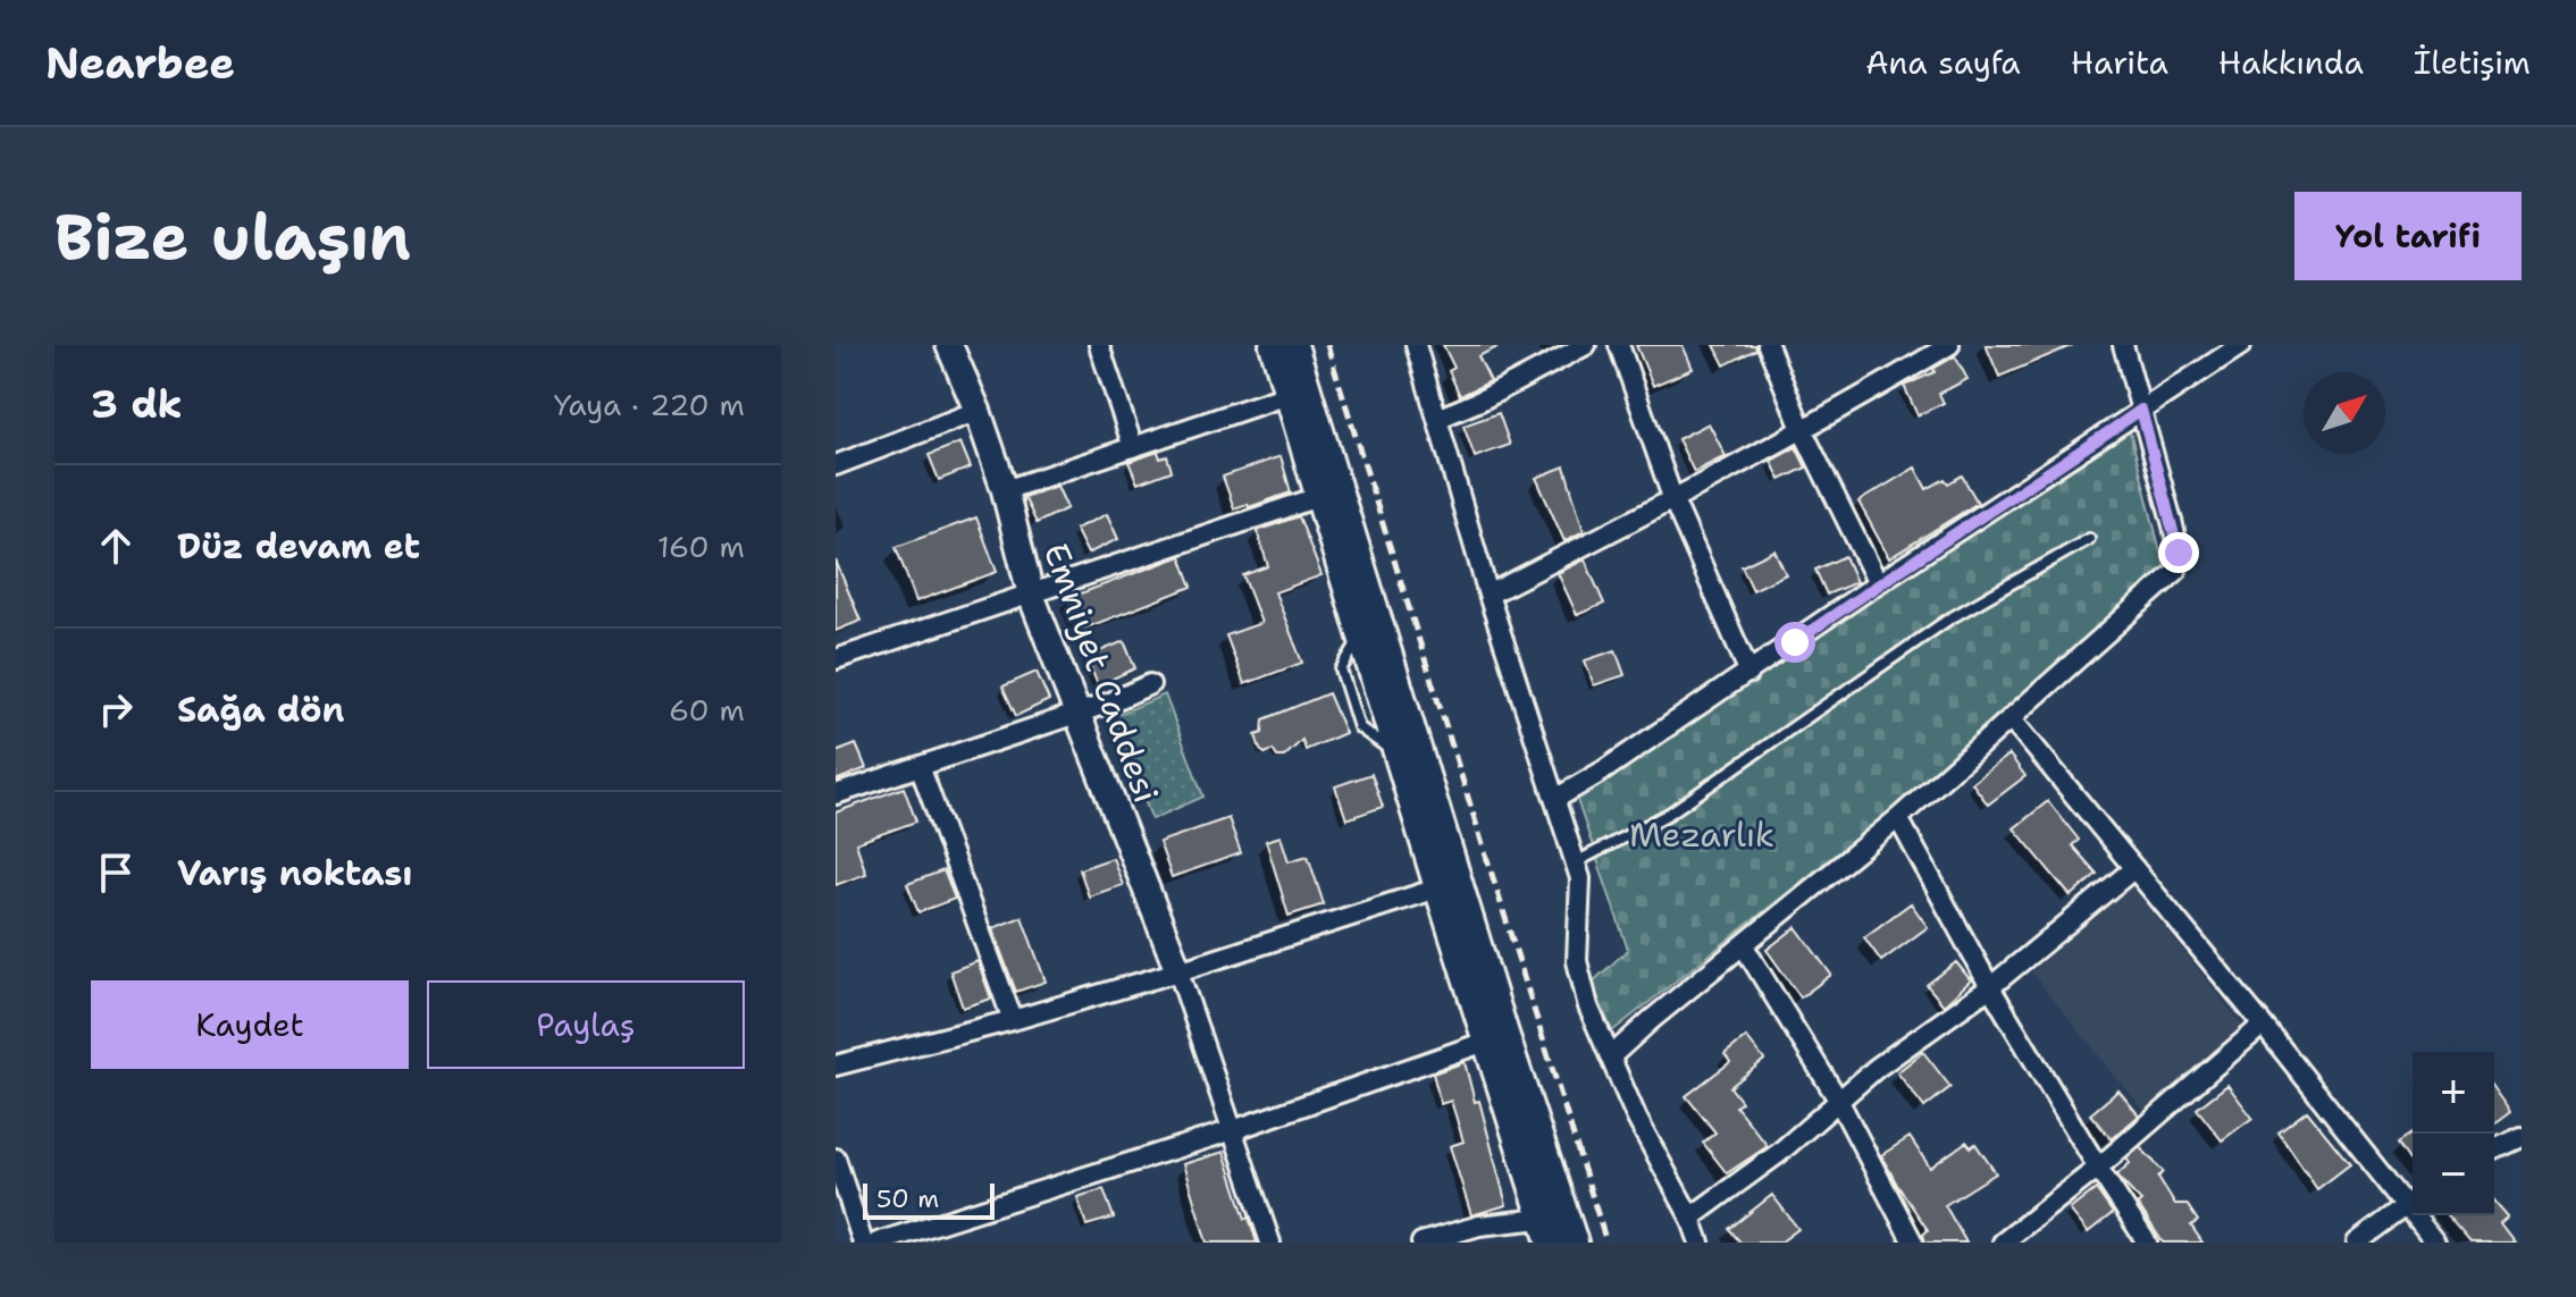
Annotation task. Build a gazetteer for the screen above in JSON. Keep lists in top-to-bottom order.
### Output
{
  "streets": {
    "street": ["Emniyet Caddesi"]
  },
  "parks": ["Mezarlık"],
  "scale_bar": "50 m",
  "north": "top right",
  "page": {
    "header": "Nearbee",
    "nav": [
      "Ana sayfa",
      "Harita",
      "Hakkında",
      "İletişim"
    ],
    "buttons": [
      "Yol tarifi",
      ["Kaydet", "Paylaş"]
    ],
    "title": "Bize ulaşın",
    "heading": ["3 dk", "Yaya · 220 m"],
    "list": [
      ["Düz devam et", "160 m"],
      ["Sağa dön", "60 m"],
      "Varış noktası"
    ],
    "map_buttons": ["+", "−"],
    "scale": "50 m"
  }
}
